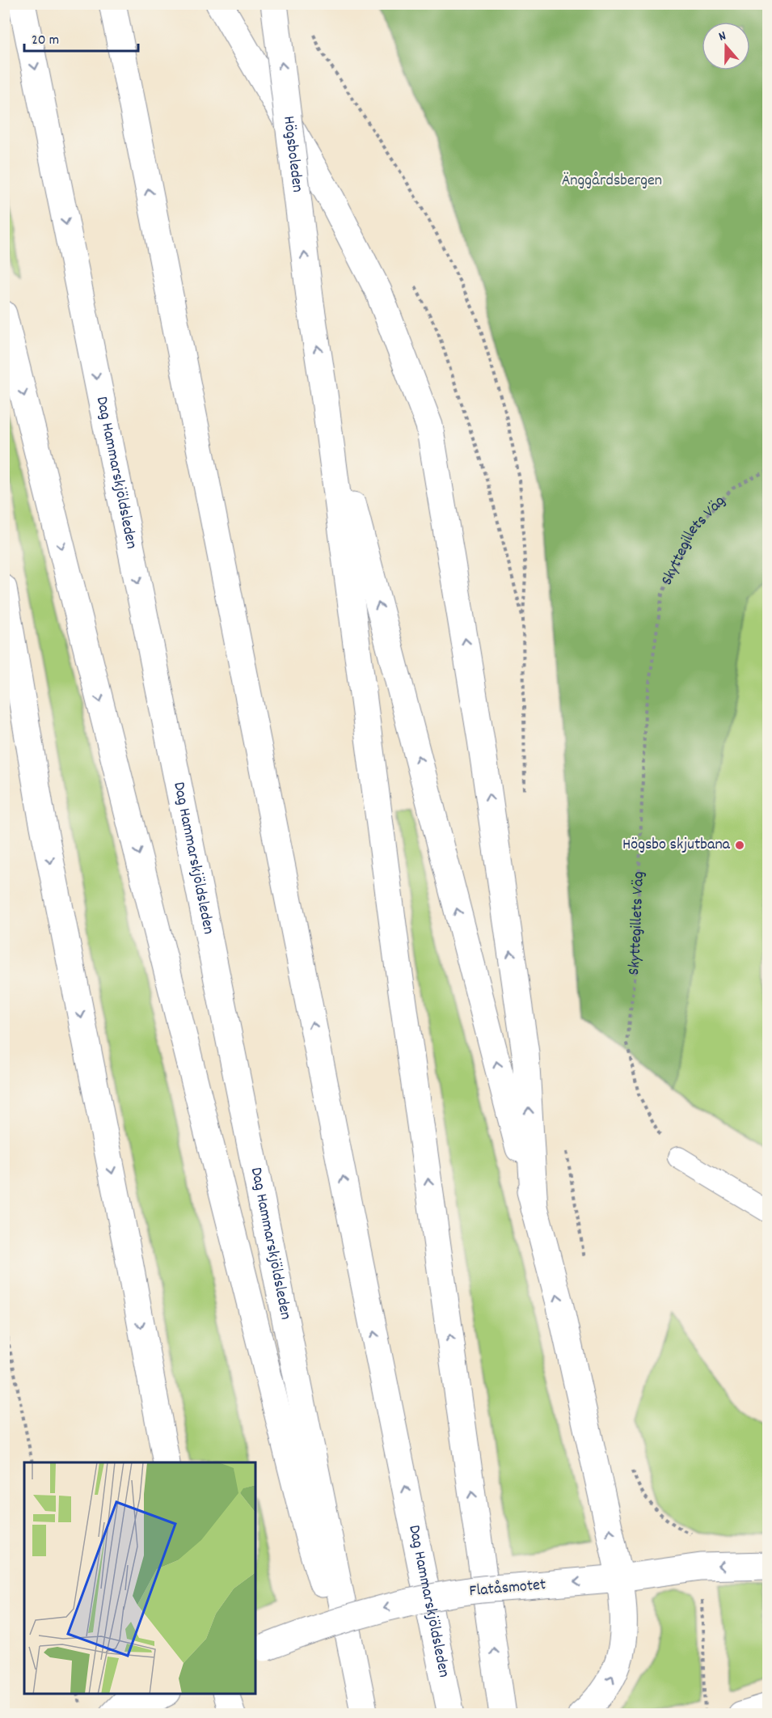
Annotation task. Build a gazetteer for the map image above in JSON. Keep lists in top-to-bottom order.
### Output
{
  "streets": {
    "main road": ["Högsboleden", "Dag Hammarskjöldsleden", "Flatåsmotet"],
    "path": ["Skyttegillets Väg"]
  },
  "one_way": ["Flatåsmotet"],
  "parks": ["Änggårdsbergen"],
  "places": ["Högsbo skjutbana"],
  "scale_bar": "20 m",
  "north": "top"
}
